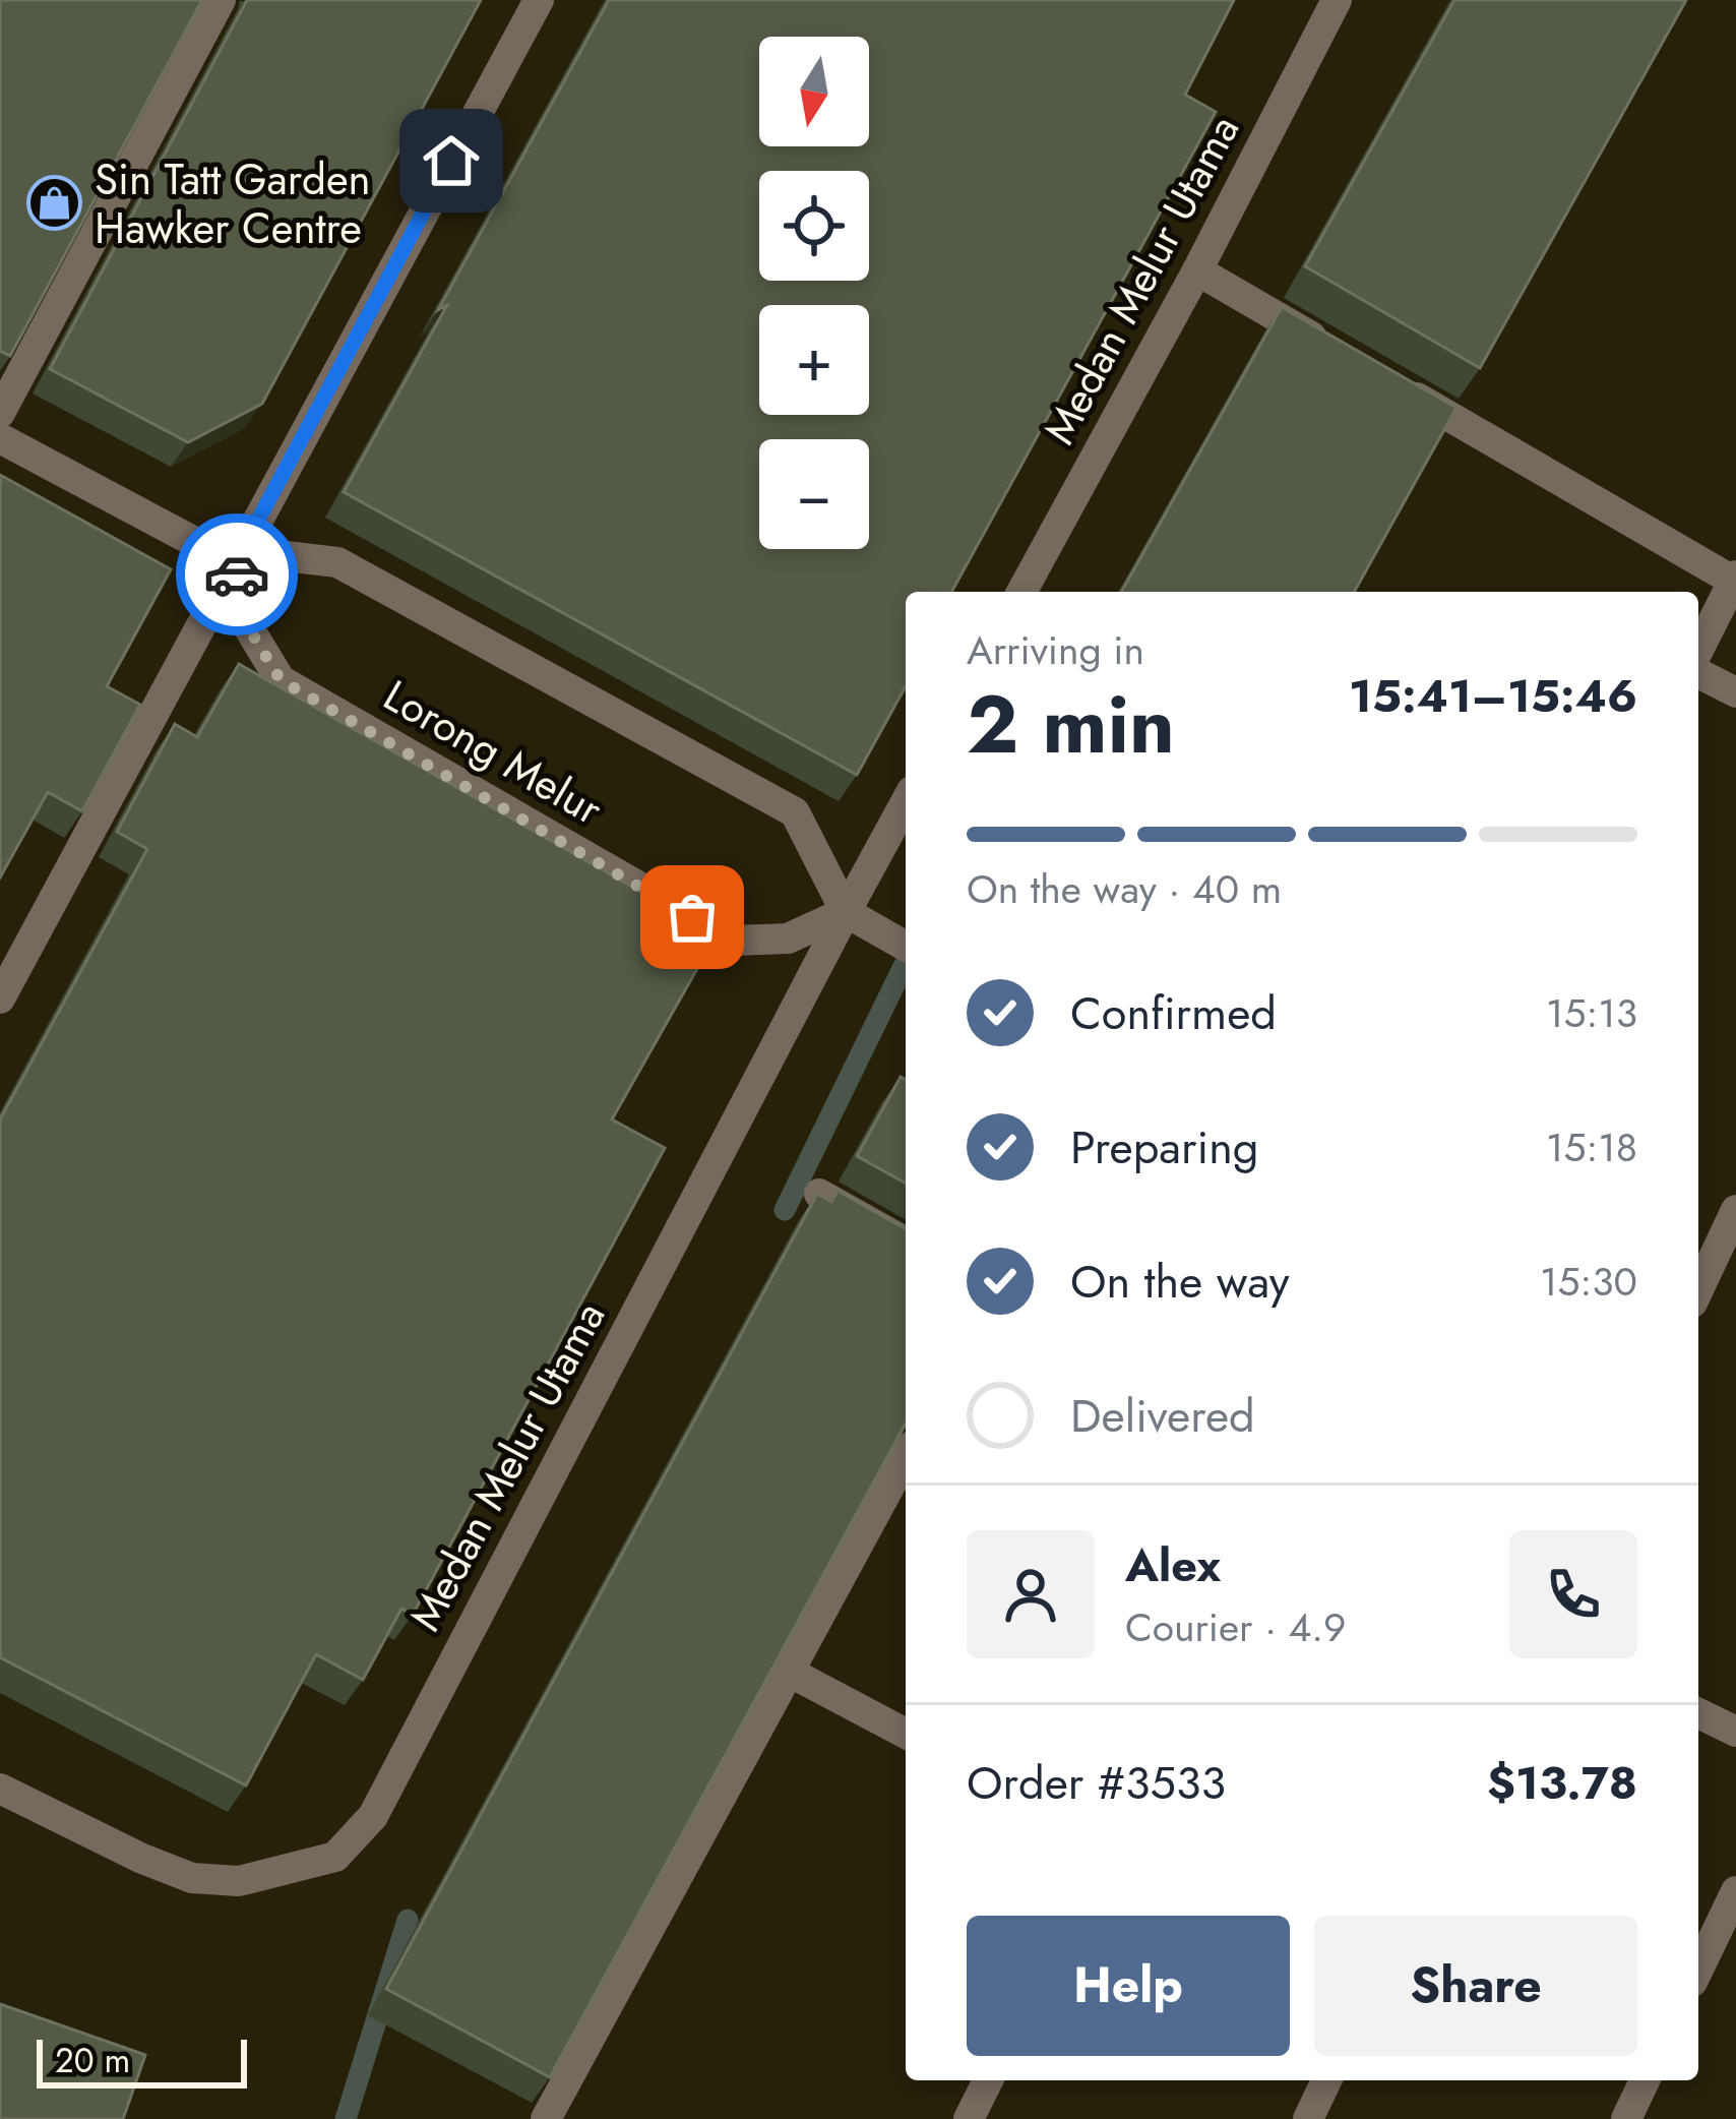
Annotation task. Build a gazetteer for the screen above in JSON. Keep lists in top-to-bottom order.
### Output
{
  "streets": {
    "street": ["Medan Melur Utama", "Lorong Melur"]
  },
  "crossings": [
    ["Medan Melur Utama", "Lorong Melur"]
  ],
  "places": {
    "shop": ["Sin Tatt Garden Hawker Centre"]
  },
  "scale_bar": "20 m",
  "north": "bottom",
  "page": {
    "map_buttons": ["+", "−"],
    "heading": ["2 min", "Arriving in", "15:41–15:46"],
    "panel": [
      "Alex",
      "Courier · 4.9",
      "Order #3533",
      "$13.78"
    ],
    "bar": "On the way · 40 m",
    "list": [
      ["Confirmed", "15:13"],
      ["Preparing", "15:18"],
      ["On the way", "15:30"],
      "Delivered"
    ],
    "buttons": ["Help", "Share"],
    "scale": "20 m"
  }
}
